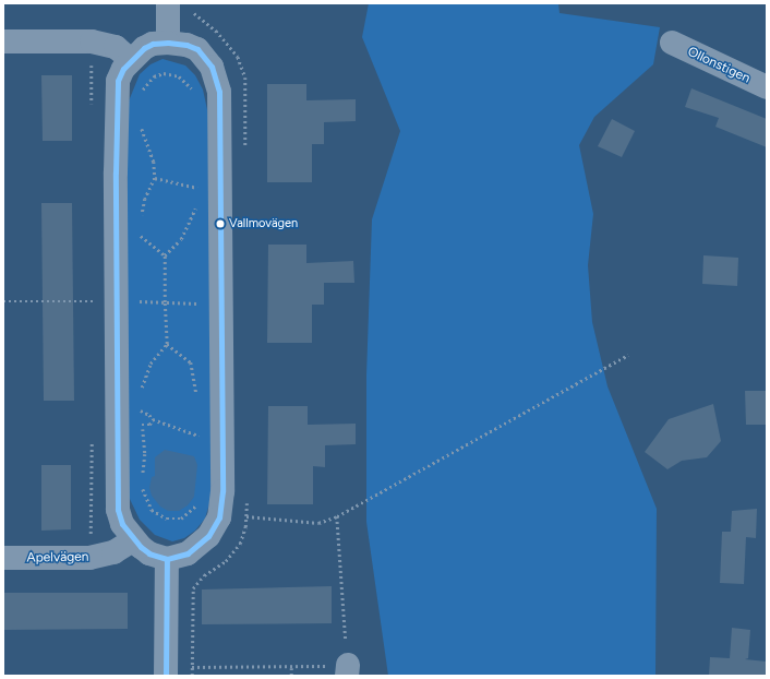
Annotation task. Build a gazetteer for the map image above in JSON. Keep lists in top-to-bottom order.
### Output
{
  "streets": {
    "street": ["Ollonstigen", "Apelvägen"]
  },
  "places": ["Vallmovägen"]
}
